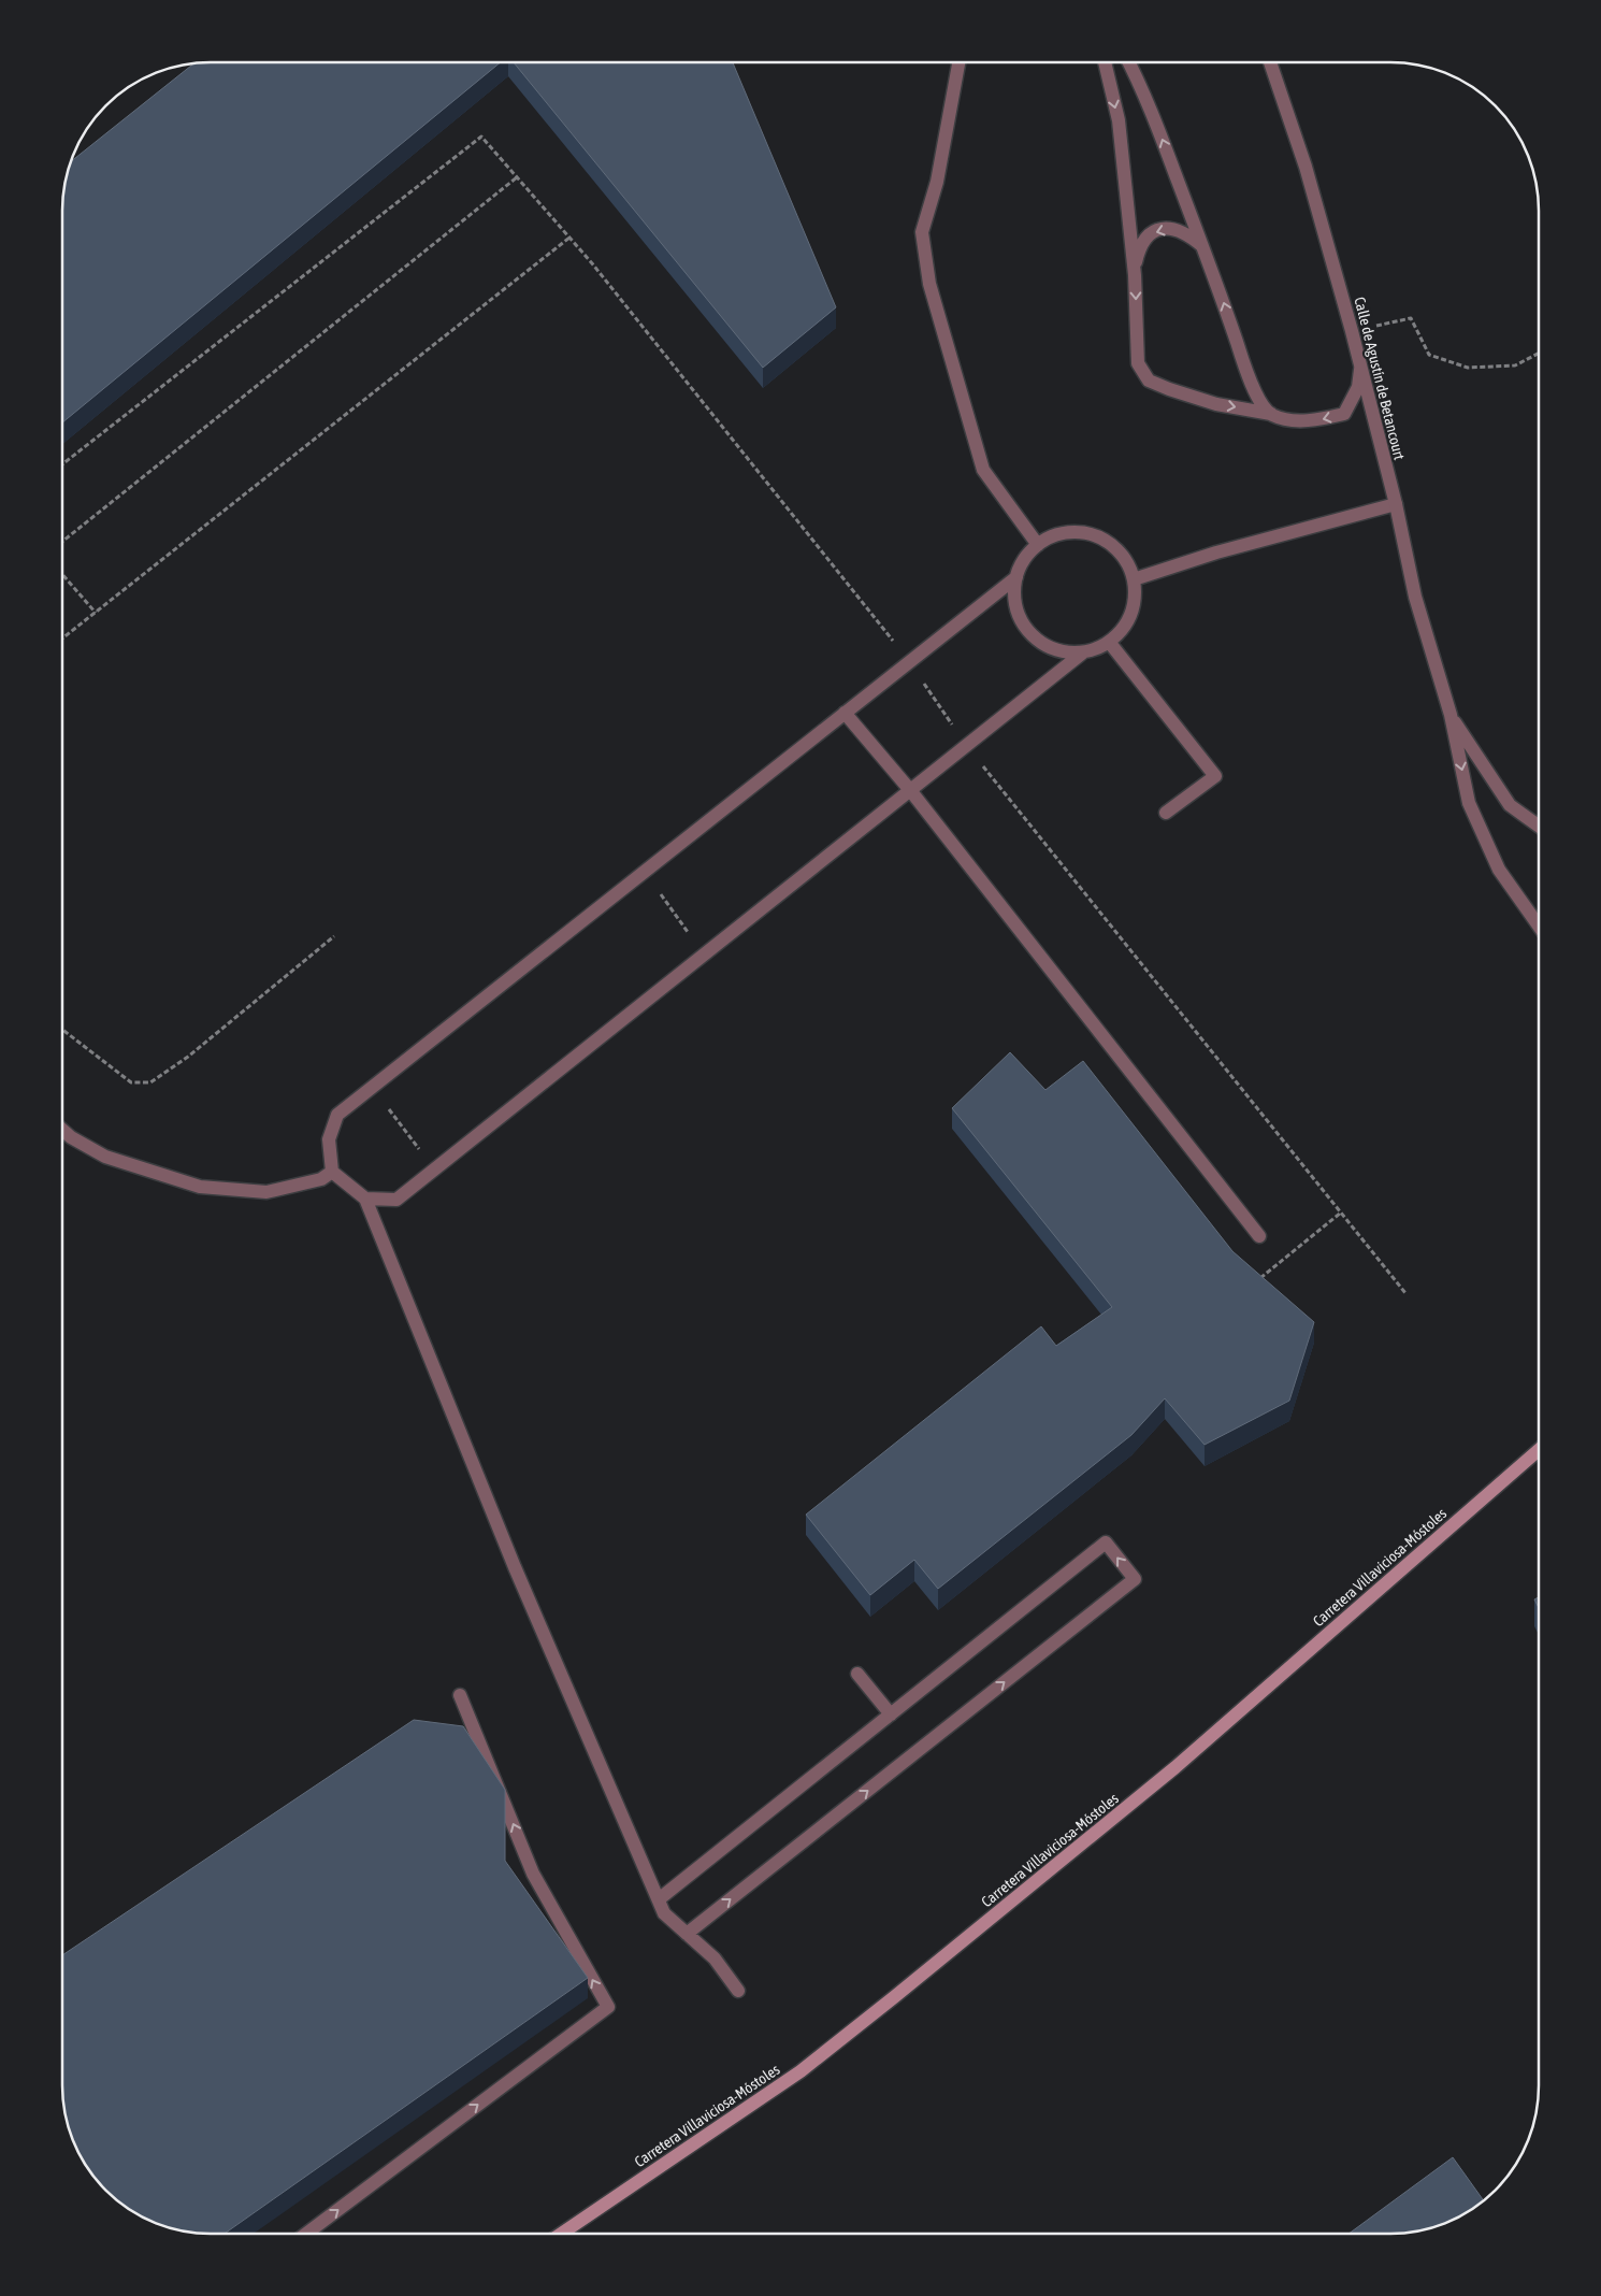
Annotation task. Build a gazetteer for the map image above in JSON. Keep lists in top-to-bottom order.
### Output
{
  "streets": {
    "main road": ["Carretera Villaviciosa-Móstoles"],
    "street": ["Calle de Agustín de Betancourt"]
  }
}
